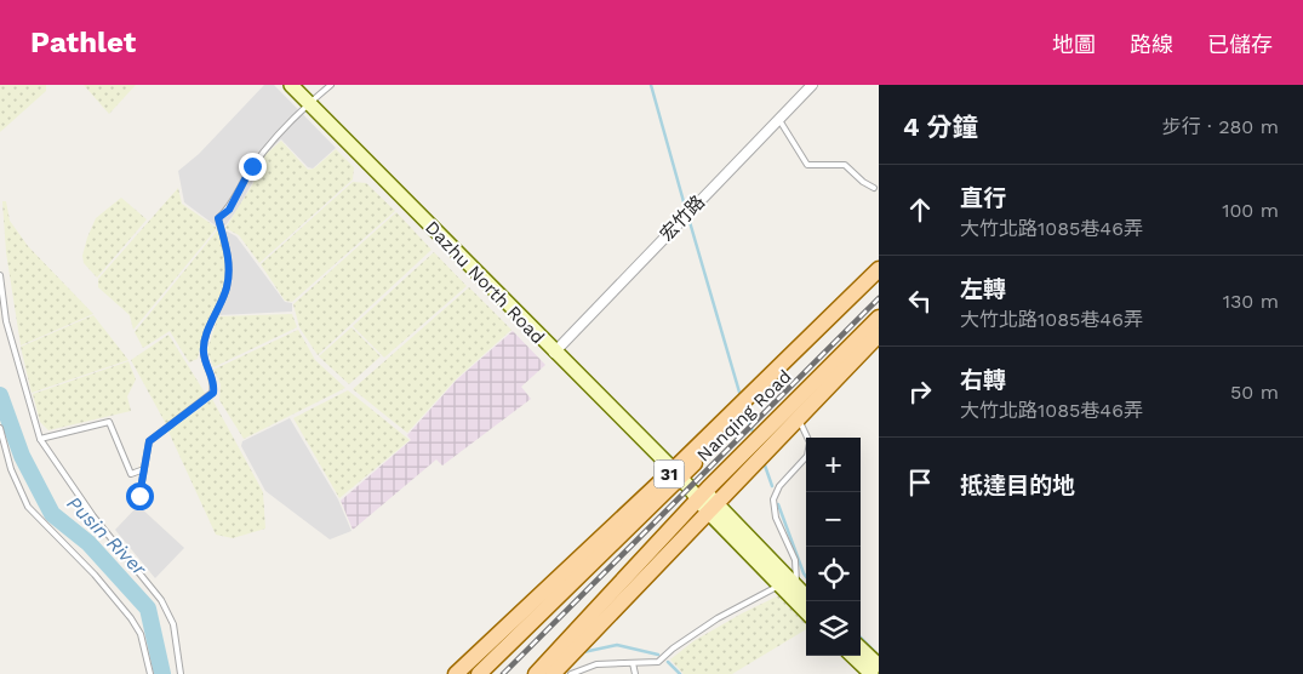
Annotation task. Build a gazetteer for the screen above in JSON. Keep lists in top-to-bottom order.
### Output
{
  "streets": {
    "main road": ["Nanqing Road", "31"],
    "street": ["宏竹路", "Dazhu North Road"]
  },
  "crossings": [
    ["宏竹路", "Dazhu North Road"],
    ["Dazhu North Road", "Nanqing Road"],
    ["Dazhu North Road", "31"],
    ["Nanqing Road", "31"]
  ],
  "water": ["Pusin River"],
  "page": {
    "header": "Pathlet",
    "nav": ["地圖", "路線", "已儲存"],
    "heading": ["4 分鐘", "步行 · 280 m"],
    "list": [
      ["直行", "大竹北路1085巷46弄", "100 m"],
      ["左轉", "大竹北路1085巷46弄", "130 m"],
      ["右轉", "大竹北路1085巷46弄", "50 m"],
      "抵達目的地"
    ],
    "map_buttons": ["+", "−"]
  }
}
